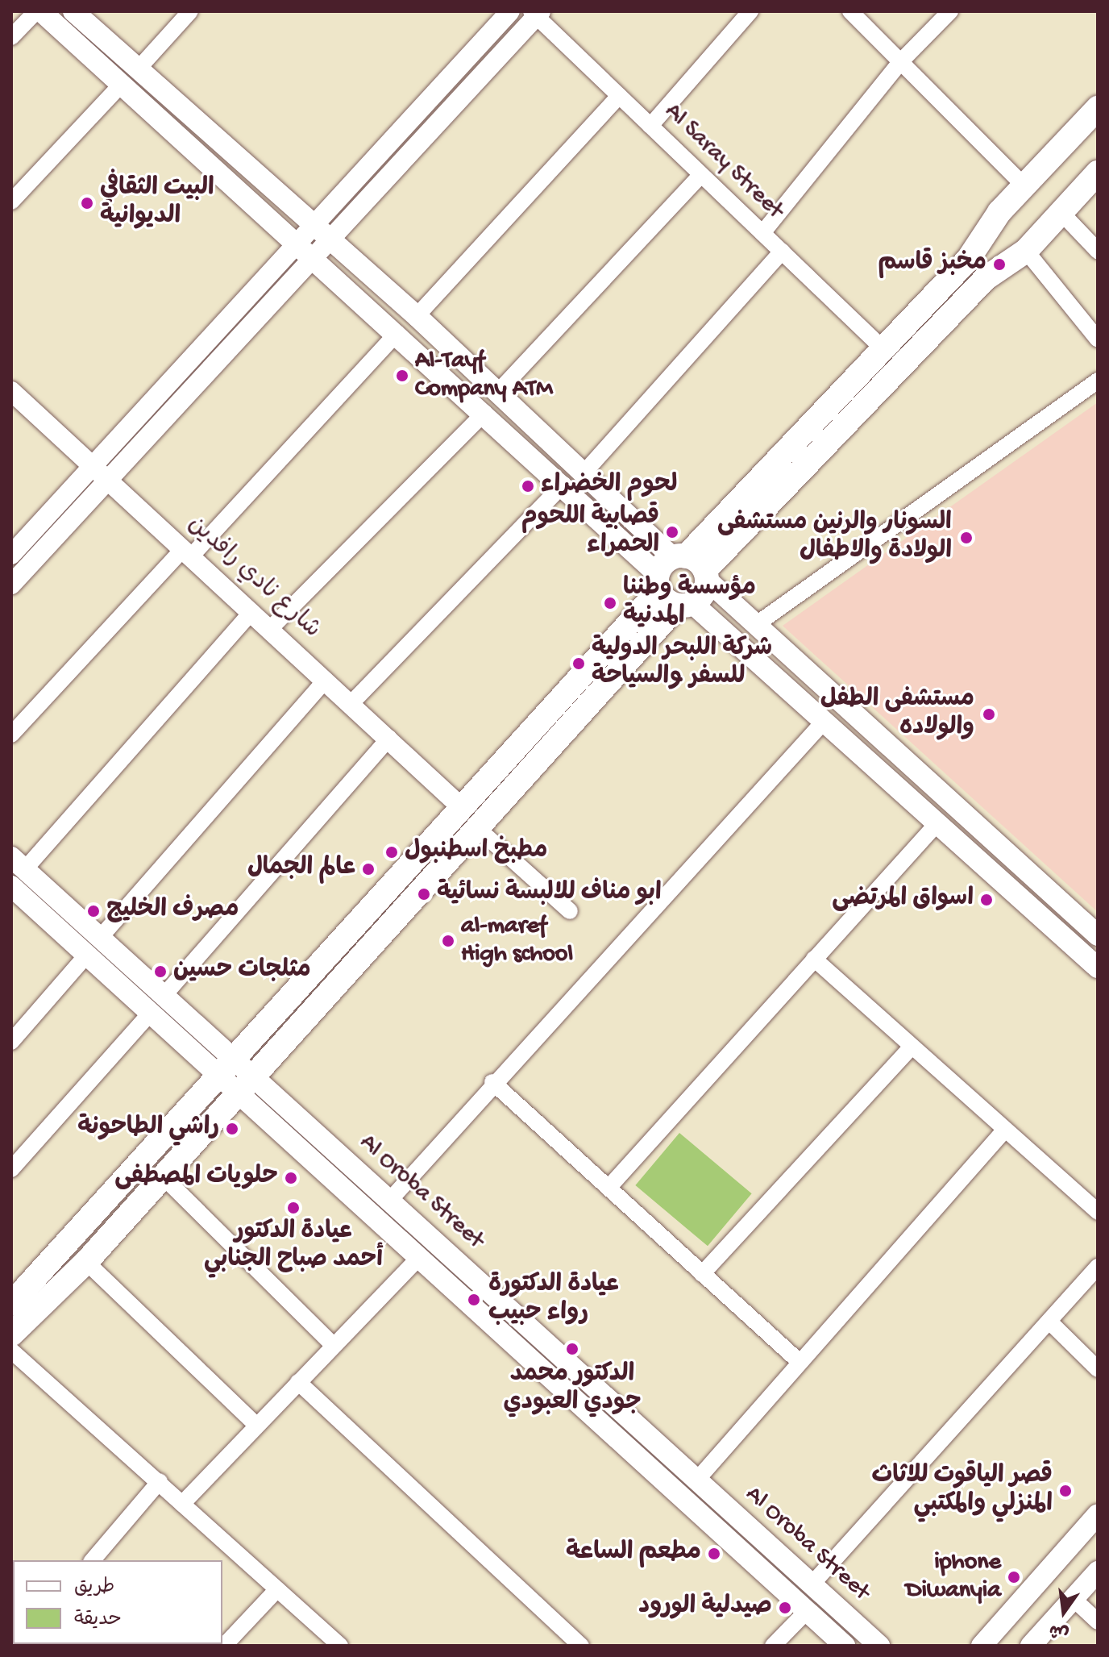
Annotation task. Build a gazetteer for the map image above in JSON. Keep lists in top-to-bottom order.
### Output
{
  "streets": {
    "main road": ["Al Oroba Street"],
    "street": ["Al Saray Street", "شارع نادي رافدين"]
  },
  "places": [
    "البيت الثقافي الديوانية",
    "مخبز قاسم",
    "Al-Tayf Company ATM",
    "لحوم الخضراء",
    "قصابية اللحوم الحمراء",
    "السونار والرنين مستشفى الولادة والاطفال",
    "مؤسسة وطننا المدنية",
    "شركة اللبحر الدولية للسفر والسياحة",
    "مستشفى الطفل والولاده",
    "مطبخ اسطنبول",
    "عالم الجمال",
    "ابو مناف للالبسة نسائية",
    "اسواق المرتضى",
    "مصرف الخليج",
    "al-maref High school",
    "مثلجات حسين",
    "راشي الطاحونة",
    "حلويات المصطفى",
    "عيادة الدكتور أحمد صباح الجنابي",
    "عيادة الدكتورة رواء حبيب",
    "الدكتور محمد جودي العبودي",
    "قصر الياقوت للاثاث المنزلي والمكتبي",
    "مطعم الساعة",
    "iphone Diwanyia",
    "صيدلية الورود"
  ],
  "legend": ["طريق", "حديقة"],
  "north": "bottom"
}
